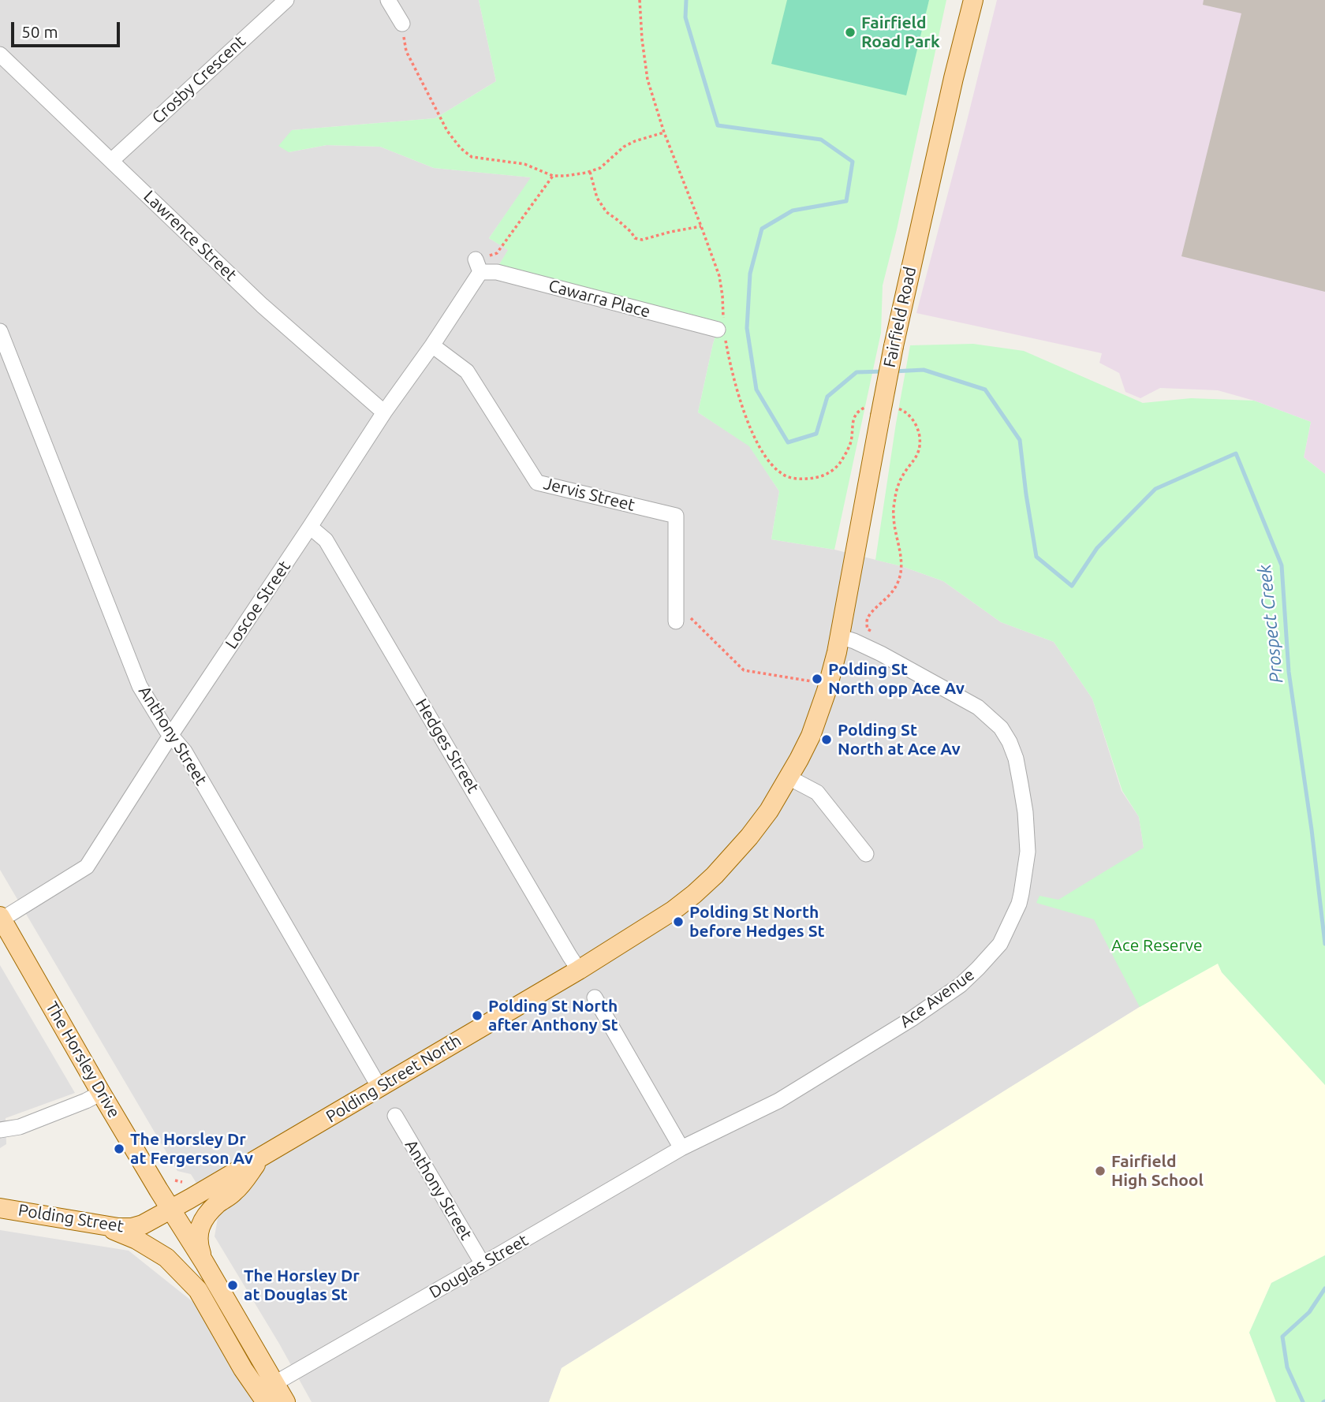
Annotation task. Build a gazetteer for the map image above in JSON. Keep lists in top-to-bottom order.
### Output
{
  "streets": {
    "main road": [
      "Fairfield Road",
      "The Horsley Drive",
      "Polding Street North",
      "Polding Street"
    ],
    "street": [
      "Crosby Crescent",
      "Lawrence Street",
      "Cawarra Place",
      "Jervis Street",
      "Loscoe Street",
      "Anthony Street",
      "Hedges Street",
      "Ace Avenue",
      "Douglas Street"
    ]
  },
  "crossings": [
    ["Crosby Crescent", "Lawrence Street"],
    ["Lawrence Street", "Loscoe Street"],
    ["Cawarra Place", "Loscoe Street"],
    ["Fairfield Road", "Ace Avenue"],
    ["Fairfield Road", "Polding Street North"],
    ["Jervis Street", "Loscoe Street"],
    ["Loscoe Street", "Anthony Street"],
    ["Loscoe Street", "Hedges Street"],
    ["Loscoe Street", "The Horsley Drive"],
    ["Anthony Street", "Polding Street North"],
    ["Anthony Street", "Douglas Street"],
    ["Hedges Street", "Polding Street North"],
    ["Ace Avenue", "Polding Street North"],
    ["Ace Avenue", "Douglas Street"],
    ["The Horsley Drive", "Polding Street North"],
    ["The Horsley Drive", "Polding Street"],
    ["The Horsley Drive", "Douglas Street"],
    ["Polding Street North", "Polding Street"]
  ],
  "water": ["Prospect Creek"],
  "parks": ["Ace Reserve"],
  "places": [
    "Fairfield Road Park",
    "Polding St North opp Ace Av",
    "Polding St North at Ace Av",
    "Polding St North before Hedges St",
    "Polding St North after Anthony St",
    "The Horsley Dr at Fergerson Av",
    "Fairfield High School",
    "The Horsley Dr at Douglas St"
  ],
  "scale_bar": "50 m"
}
